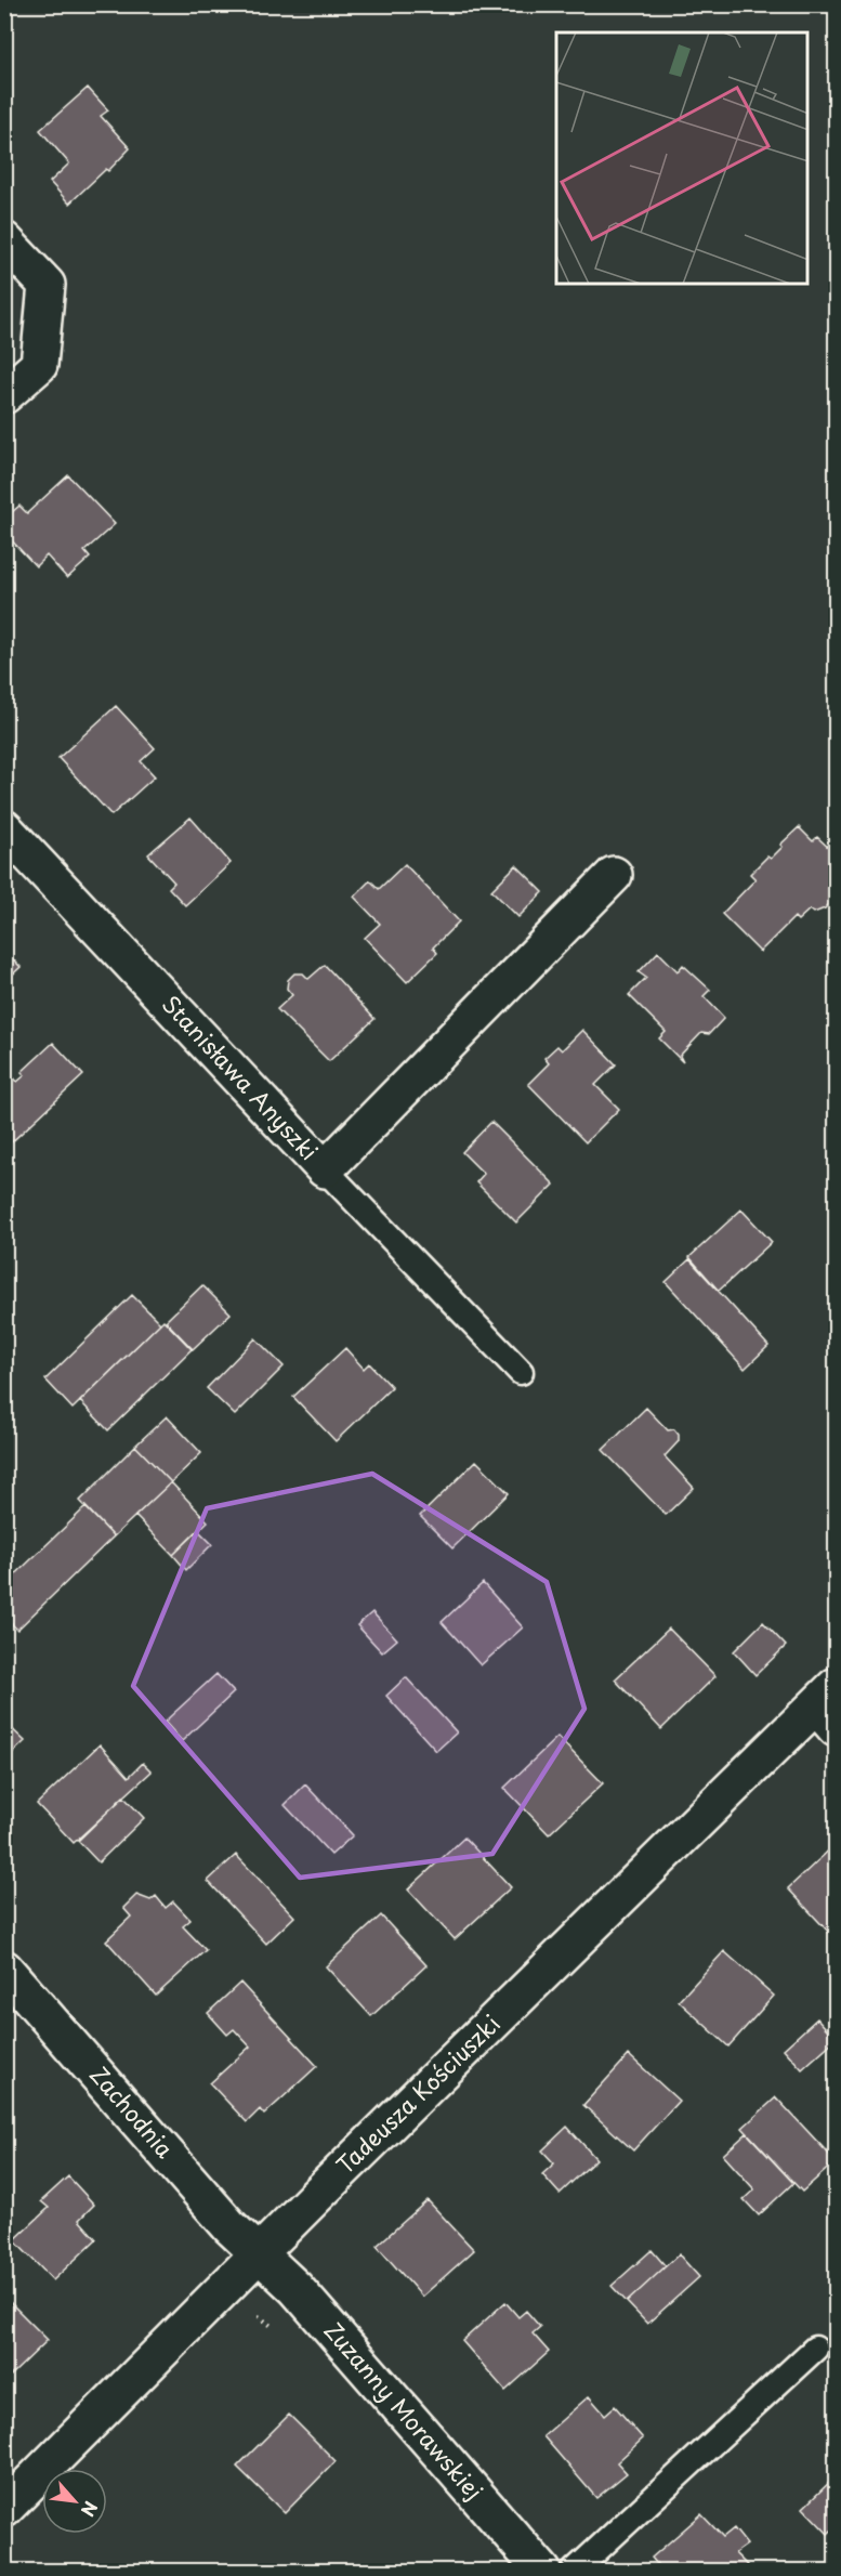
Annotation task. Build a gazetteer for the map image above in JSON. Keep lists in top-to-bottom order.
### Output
{
  "streets": {
    "street": [
      "Stanisława Anyszki",
      "Tadeusza Kościuszki",
      "Zachodnia",
      "Zuzanny Morawskiej"
    ]
  },
  "crossings": [
    ["Tadeusza Kościuszki", "Zachodnia"],
    ["Tadeusza Kościuszki", "Zuzanny Morawskiej"],
    ["Zachodnia", "Zuzanny Morawskiej"]
  ],
  "north": "bottom right"
}
